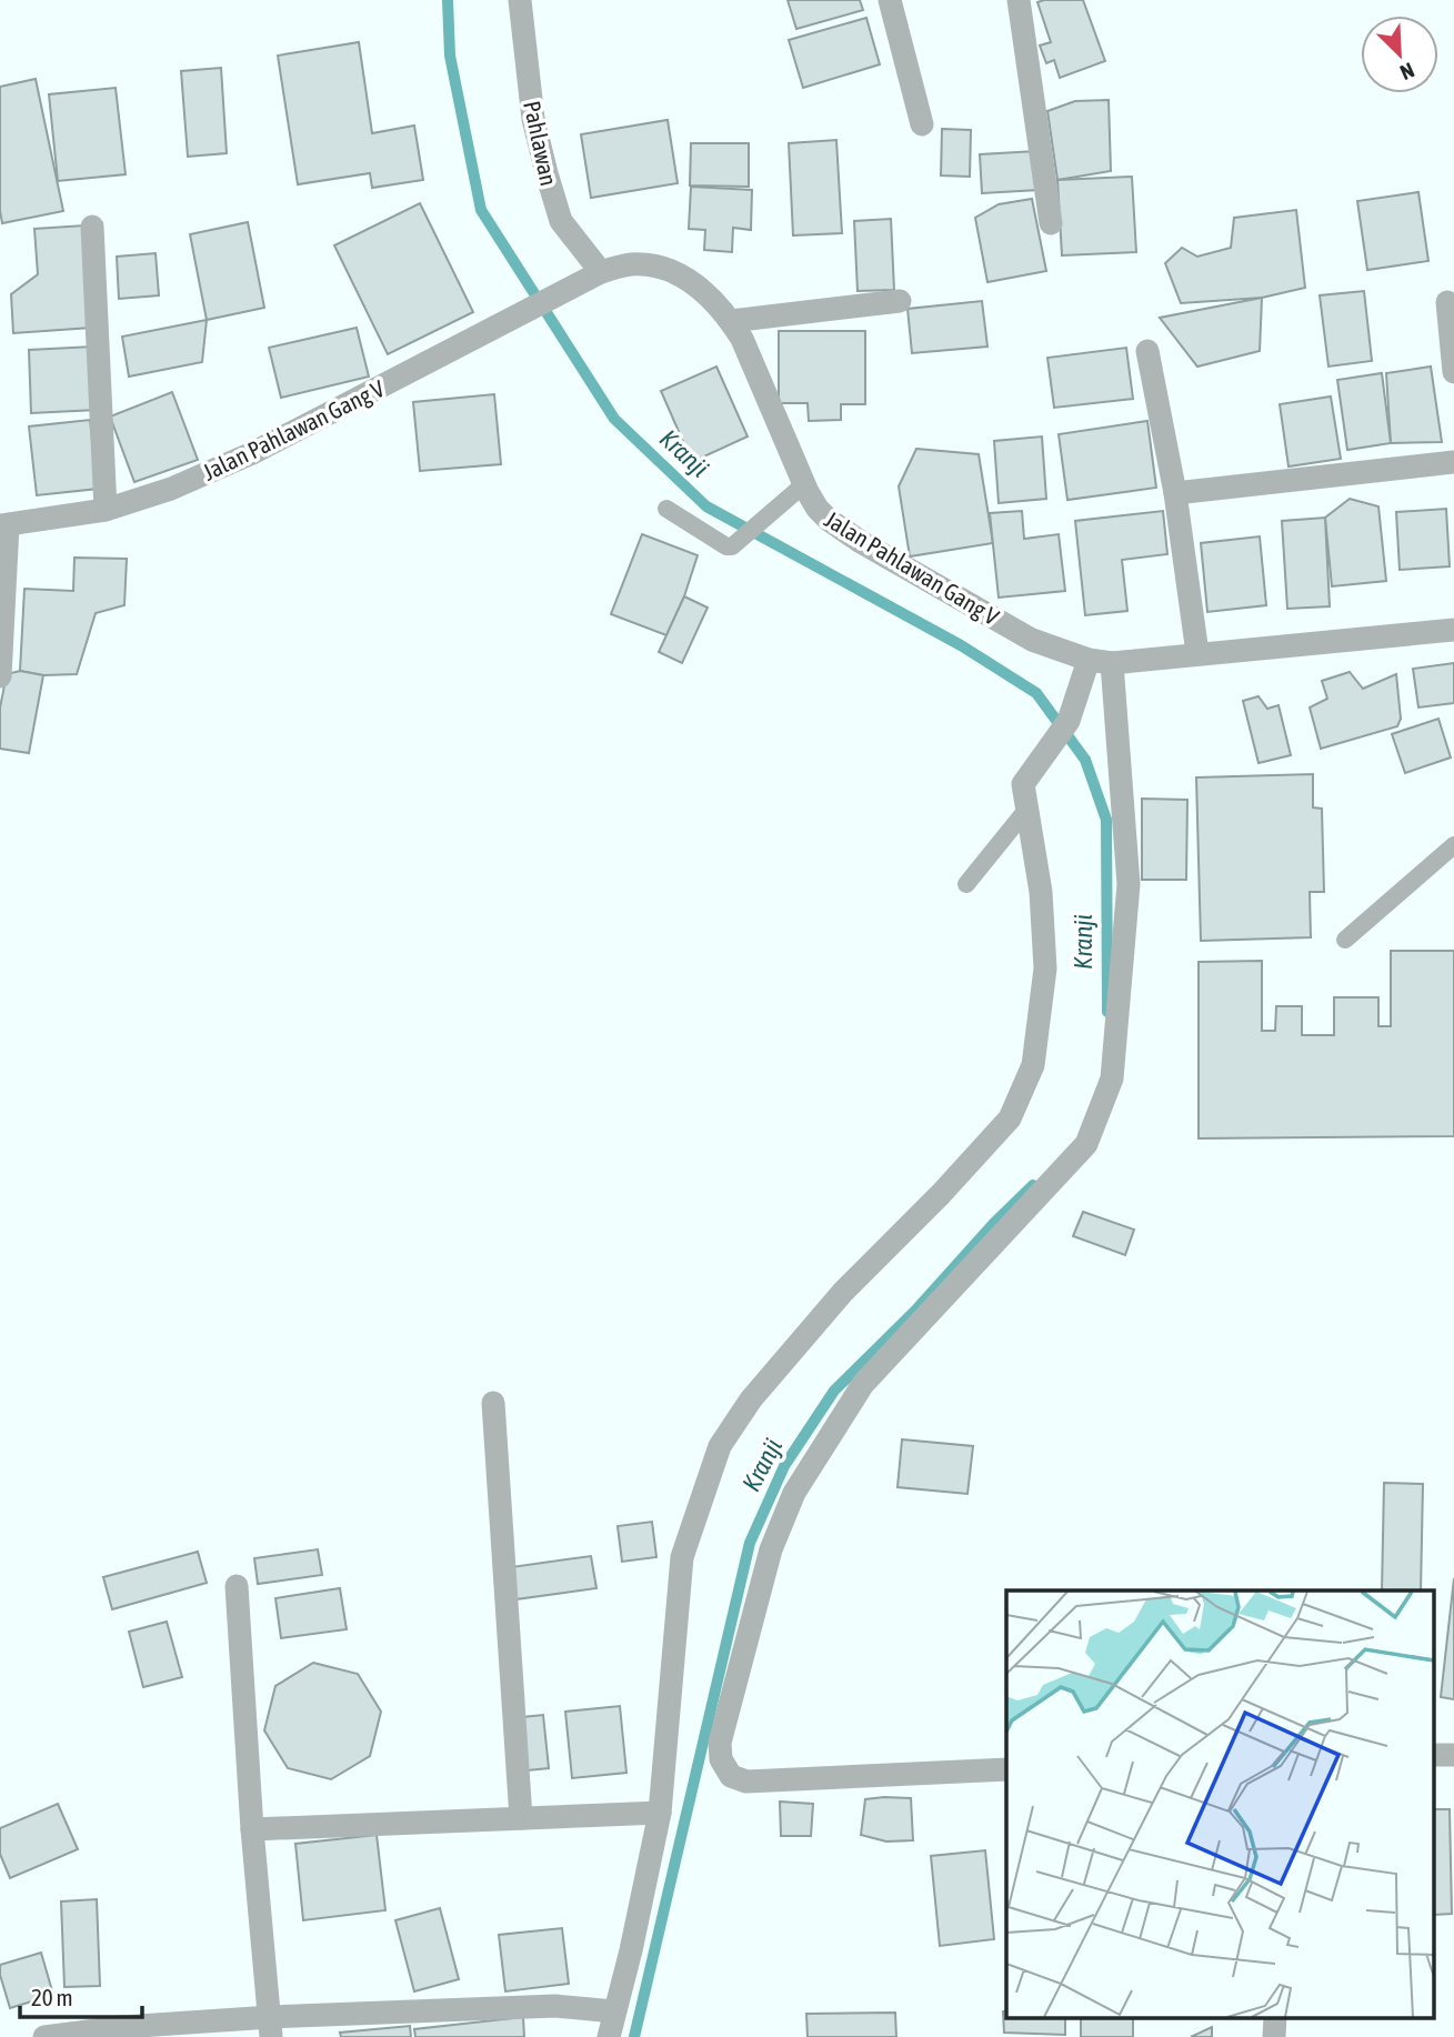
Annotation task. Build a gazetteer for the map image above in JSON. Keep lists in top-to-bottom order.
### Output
{
  "streets": {
    "street": ["Pahlawan", "Jalan Pahlawan Gang V"]
  },
  "crossings": [
    ["Pahlawan", "Jalan Pahlawan Gang V"]
  ],
  "water": ["Kranji"],
  "scale_bar": "20 m",
  "north": "bottom right"
}
